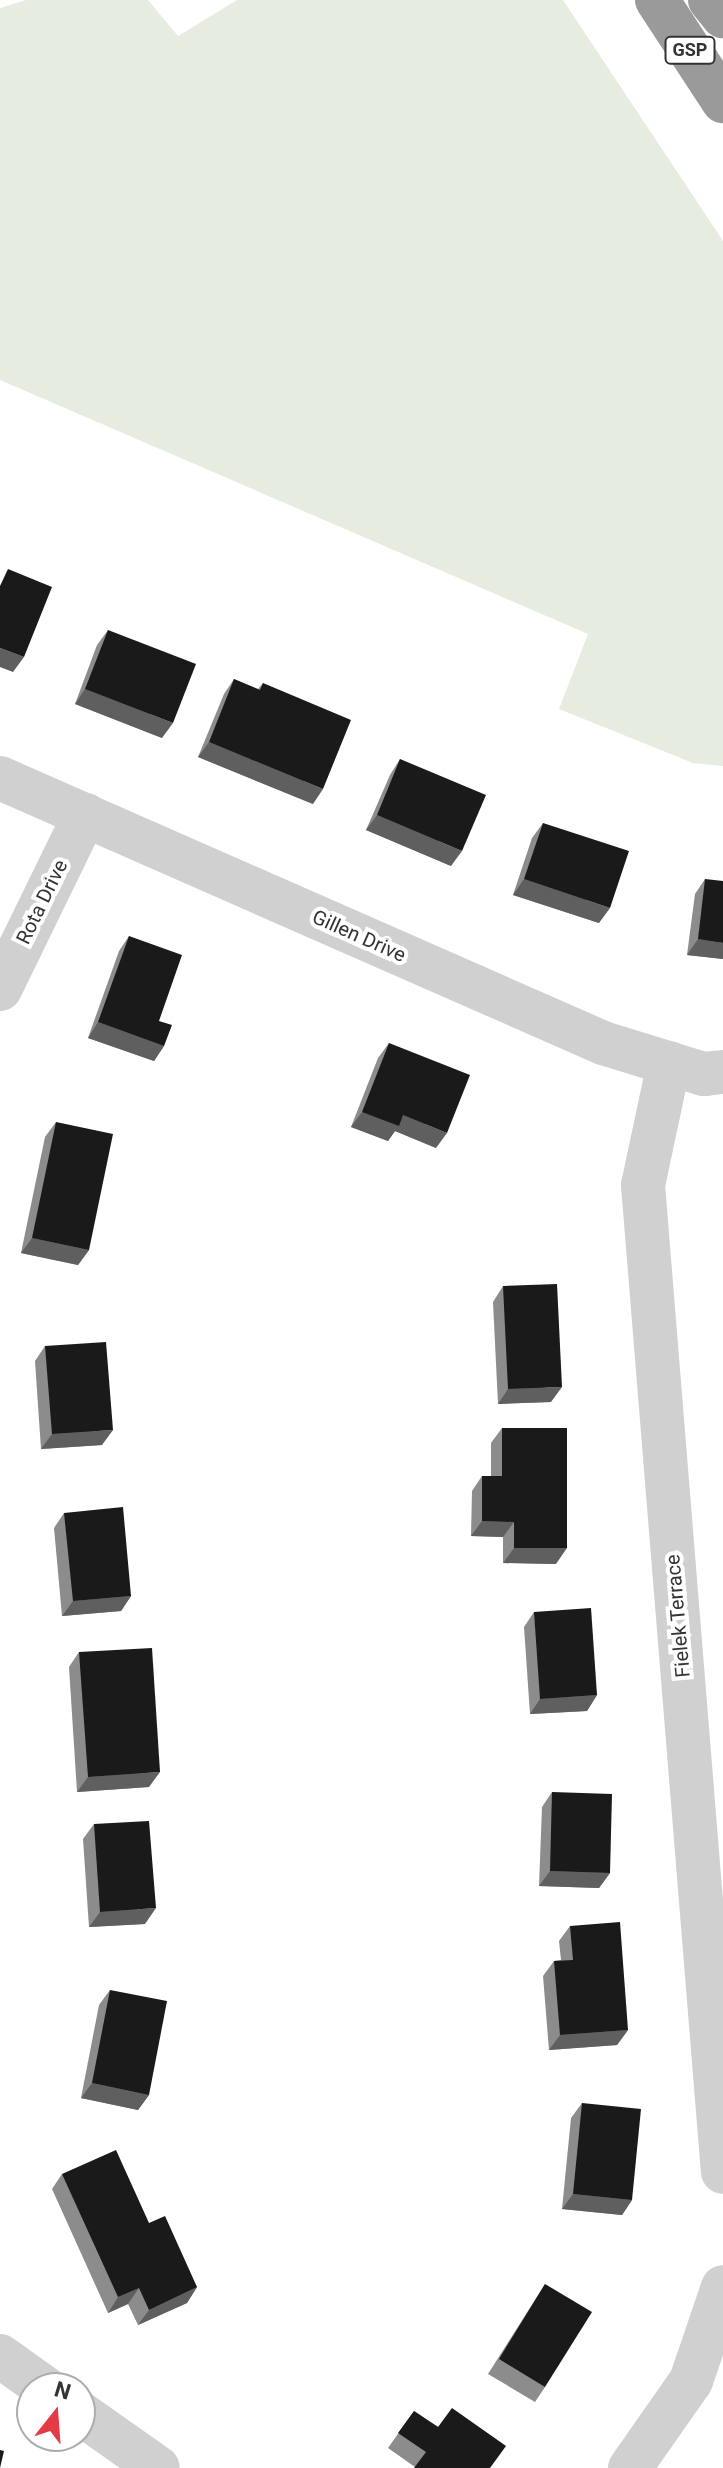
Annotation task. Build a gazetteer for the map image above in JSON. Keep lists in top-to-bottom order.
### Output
{
  "streets": {
    "highway": ["GSP"],
    "street": ["Rota Drive", "Gillen Drive", "Fielek Terrace"]
  },
  "crossings": [
    ["Rota Drive", "Gillen Drive"],
    ["Gillen Drive", "Fielek Terrace"]
  ],
  "north": "top"
}
